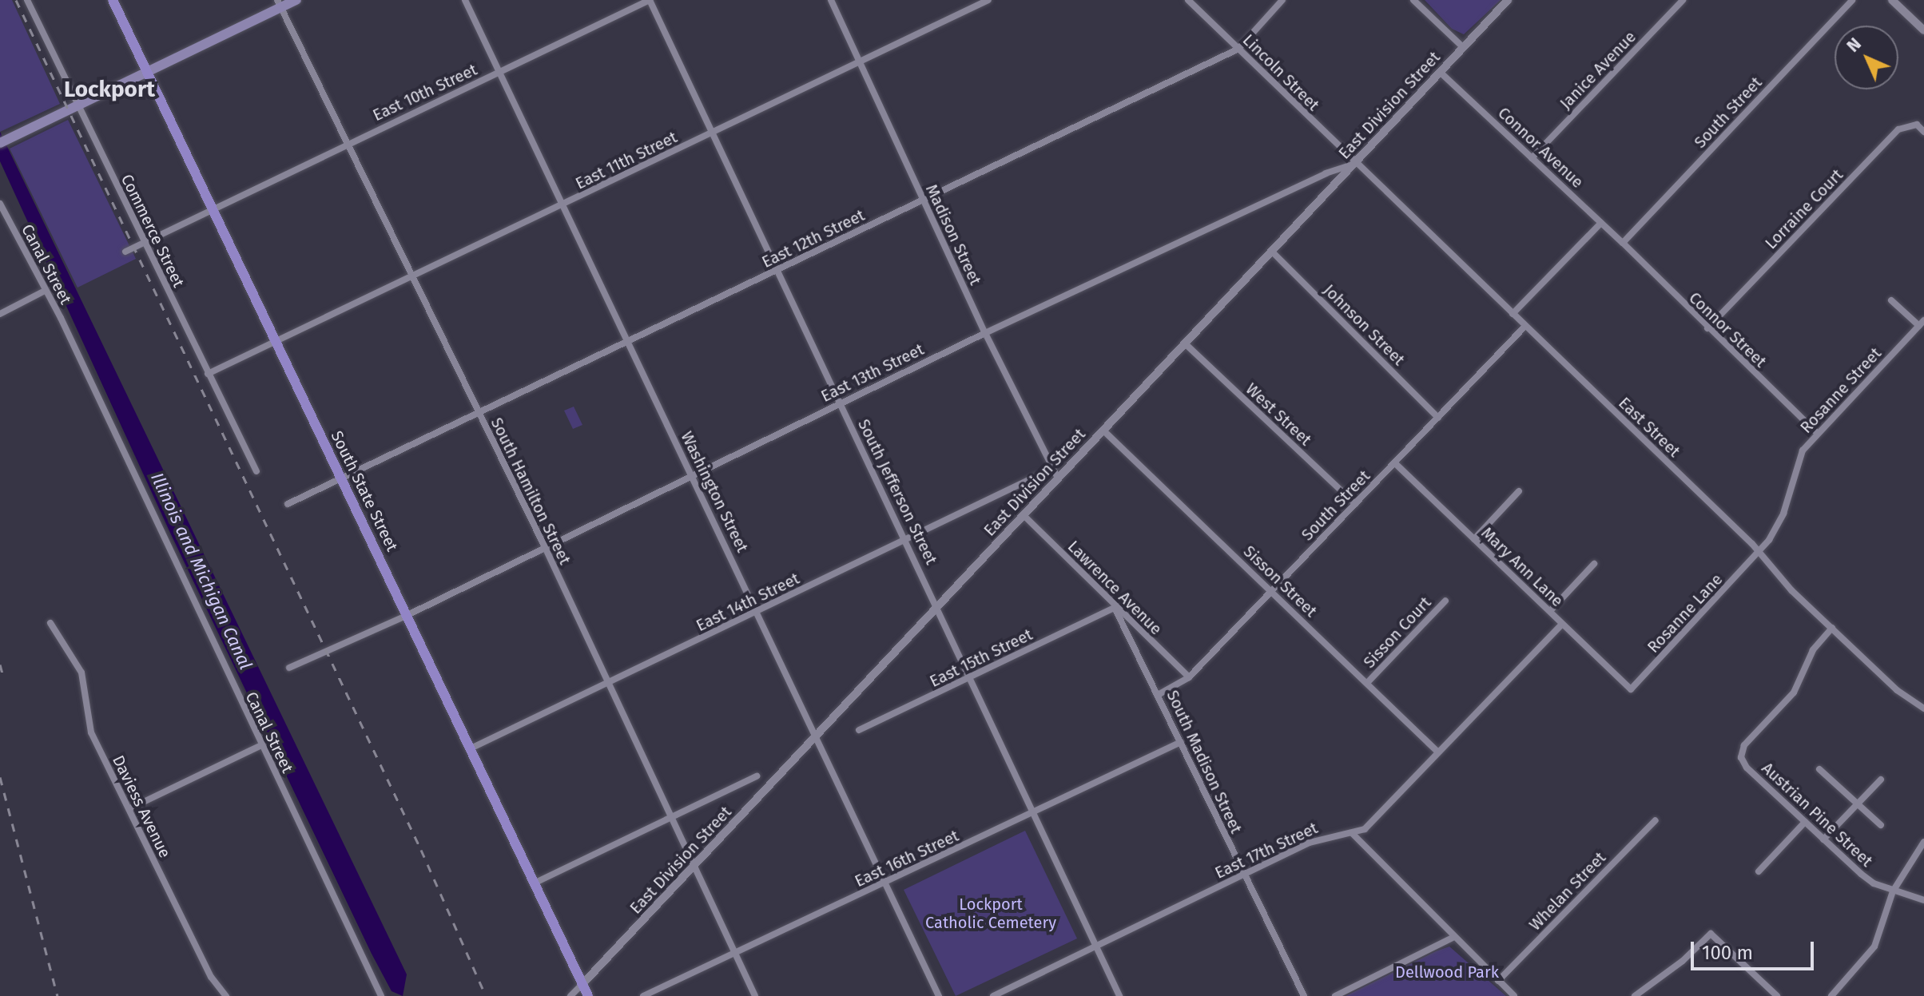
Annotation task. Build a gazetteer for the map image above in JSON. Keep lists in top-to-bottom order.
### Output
{
  "streets": {
    "main road": ["South State Street"],
    "street": [
      "Janice Avenue",
      "Lincoln Street",
      "East 10th Street",
      "East Division Street",
      "South Street",
      "Connor Avenue",
      "East 11th Street",
      "Lorraine Court",
      "Commerce Street",
      "Madison Street",
      "East 12th Street",
      "Canal Street",
      "Johnson Street",
      "Connor Street",
      "East 13th Street",
      "Rosanne Street",
      "West Street",
      "East Street",
      "South Hamilton Street",
      "Washington Street",
      "South Jefferson Street",
      "Mary Ann Lane",
      "Sisson Street",
      "Lawrence Avenue",
      "East 14th Street",
      "Rosanne Lane",
      "Sisson Court",
      "East 15th Street",
      "South Madison Street",
      "Daviess Avenue",
      "Austrian Pine Street",
      "East 17th Street",
      "East 16th Street",
      "Whelan Street"
    ]
  },
  "crossings": [
    ["Janice Avenue", "Connor Avenue"],
    ["Lincoln Street", "East Division Street"],
    ["Lincoln Street", "East 12th Street"],
    ["Lincoln Street", "East 13th Street"],
    ["Lincoln Street", "East Street"],
    ["East 10th Street", "Commerce Street"],
    ["East 10th Street", "South State Street"],
    ["East 10th Street", "South Hamilton Street"],
    ["East 10th Street", "Washington Street"],
    ["East 10th Street", "South Jefferson Street"],
    ["East Division Street", "Connor Avenue"],
    ["East Division Street", "Madison Street"],
    ["East Division Street", "Johnson Street"],
    ["East Division Street", "East 13th Street"],
    ["East Division Street", "West Street"],
    ["East Division Street", "East Street"],
    ["East Division Street", "South State Street"],
    ["East Division Street", "South Hamilton Street"],
    ["East Division Street", "Washington Street"],
    ["East Division Street", "South Jefferson Street"],
    ["East Division Street", "Sisson Street"],
    ["East Division Street", "Lawrence Avenue"],
    ["South Street", "Connor Avenue"],
    ["South Street", "Johnson Street"],
    ["South Street", "Connor Street"],
    ["South Street", "West Street"],
    ["South Street", "East Street"],
    ["South Street", "Mary Ann Lane"],
    ["South Street", "Sisson Street"],
    ["South Street", "Lawrence Avenue"],
    ["South Street", "South Madison Street"],
    ["Connor Avenue", "Connor Street"],
    ["East 11th Street", "Commerce Street"],
    ["East 11th Street", "Madison Street"],
    ["East 11th Street", "South State Street"],
    ["East 11th Street", "South Hamilton Street"],
    ["East 11th Street", "Washington Street"],
    ["East 11th Street", "South Jefferson Street"],
    ["Lorraine Court", "Connor Street"],
    ["Madison Street", "East 12th Street"],
    ["Madison Street", "East 13th Street"],
    ["East 12th Street", "South State Street"],
    ["East 12th Street", "South Hamilton Street"],
    ["East 12th Street", "Washington Street"],
    ["East 12th Street", "South Jefferson Street"],
    ["Connor Street", "Rosanne Street"],
    ["East 13th Street", "East Street"],
    ["East 13th Street", "South State Street"],
    ["East 13th Street", "South Hamilton Street"],
    ["East 13th Street", "Washington Street"],
    ["East 13th Street", "South Jefferson Street"],
    ["Rosanne Street", "East Street"],
    ["Rosanne Street", "Rosanne Lane"],
    ["East Street", "Rosanne Lane"],
    ["East Street", "Austrian Pine Street"],
    ["South State Street", "East 14th Street"],
    ["South Hamilton Street", "East 14th Street"],
    ["South Hamilton Street", "East 16th Street"],
    ["Washington Street", "East 14th Street"],
    ["Washington Street", "East 16th Street"],
    ["South Jefferson Street", "East 14th Street"],
    ["South Jefferson Street", "East 15th Street"],
    ["South Jefferson Street", "East 17th Street"],
    ["South Jefferson Street", "East 16th Street"],
    ["Mary Ann Lane", "Rosanne Lane"],
    ["Mary Ann Lane", "East 17th Street"],
    ["Sisson Street", "Sisson Court"],
    ["Sisson Street", "East 17th Street"],
    ["Lawrence Avenue", "East 15th Street"],
    ["Lawrence Avenue", "South Madison Street"],
    ["East 15th Street", "South Madison Street"],
    ["South Madison Street", "East 17th Street"],
    ["South Madison Street", "East 16th Street"]
  ],
  "districts": ["Lockport"],
  "water": ["Illinois and Michigan Canal"],
  "parks": ["Lockport Catholic Cemetery", "Dellwood Park"],
  "scale_bar": "100 m",
  "north": "top left"
}
